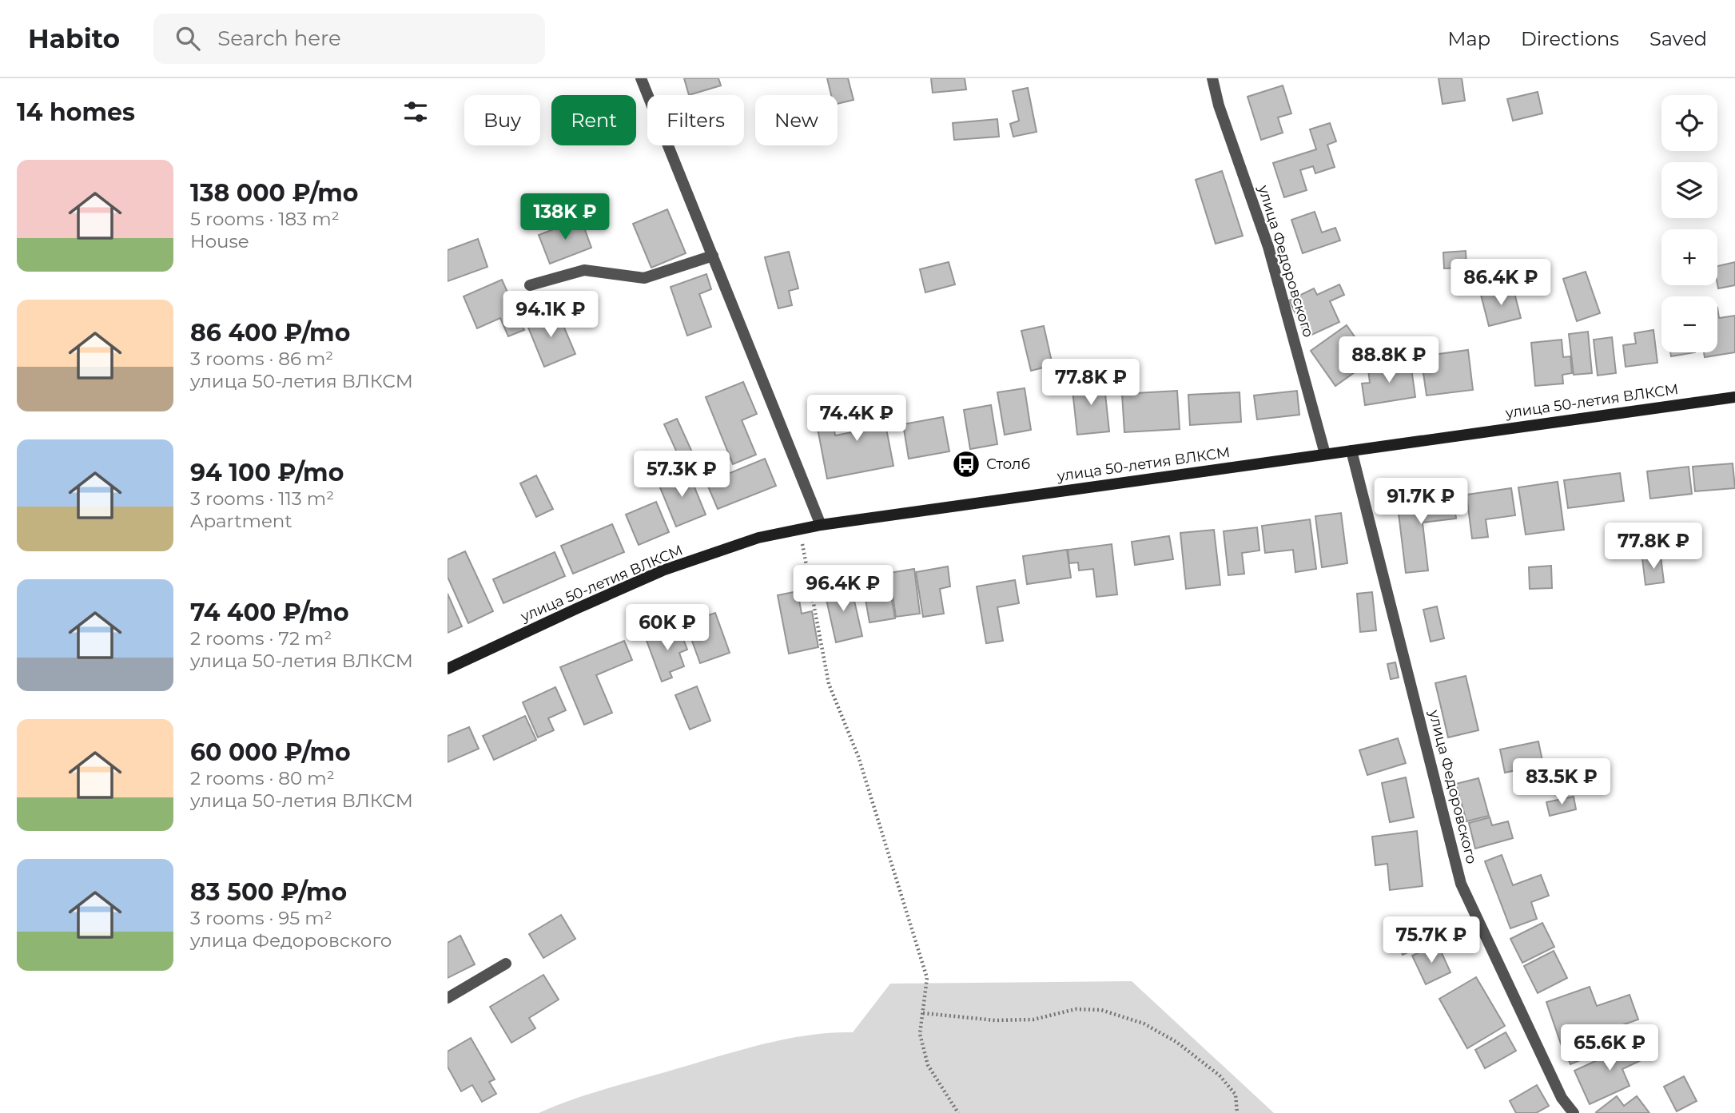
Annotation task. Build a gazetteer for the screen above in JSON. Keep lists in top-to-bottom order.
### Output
{
  "streets": {
    "street": ["улица Федоровского", "улица 50-летия ВЛКСМ"]
  },
  "crossings": [
    ["улица Федоровского", "улица 50-летия ВЛКСМ"]
  ],
  "places": {
    "bus stop": ["Столб"]
  },
  "page": {
    "header": "Habito",
    "search": "Search here",
    "nav": ["Map", "Directions", "Saved"],
    "heading": "14 homes",
    "map_buttons": ["+", "−"],
    "chip": [
      "Buy",
      "Rent",
      "Filters",
      "New"
    ],
    "list": [
      {
        "name": "138 000 ₽/mo",
        "note": "5 rooms · 183 m² · House"
      },
      {
        "name": "86 400 ₽/mo",
        "note": "3 rooms · 86 m² · улица 50-летия ВЛКСМ"
      },
      {
        "name": "94 100 ₽/mo",
        "note": "3 rooms · 113 m² · Apartment"
      },
      {
        "name": "74 400 ₽/mo",
        "note": "2 rooms · 72 m² · улица 50-летия ВЛКСМ"
      },
      {
        "name": "60 000 ₽/mo",
        "note": "2 rooms · 80 m² · улица 50-летия ВЛКСМ"
      },
      {
        "name": "83 500 ₽/mo",
        "note": "3 rooms · 95 m² · улица Федоровского"
      }
    ],
    "price": [
      "138K ₽",
      "86.4K ₽",
      "94.1K ₽",
      "88.8K ₽",
      "77.8K ₽",
      "74.4K ₽",
      "57.3K ₽",
      "91.7K ₽",
      "77.8K ₽",
      "96.4K ₽",
      "60K ₽",
      "83.5K ₽",
      "75.7K ₽",
      "65.6K ₽"
    ]
  }
}
